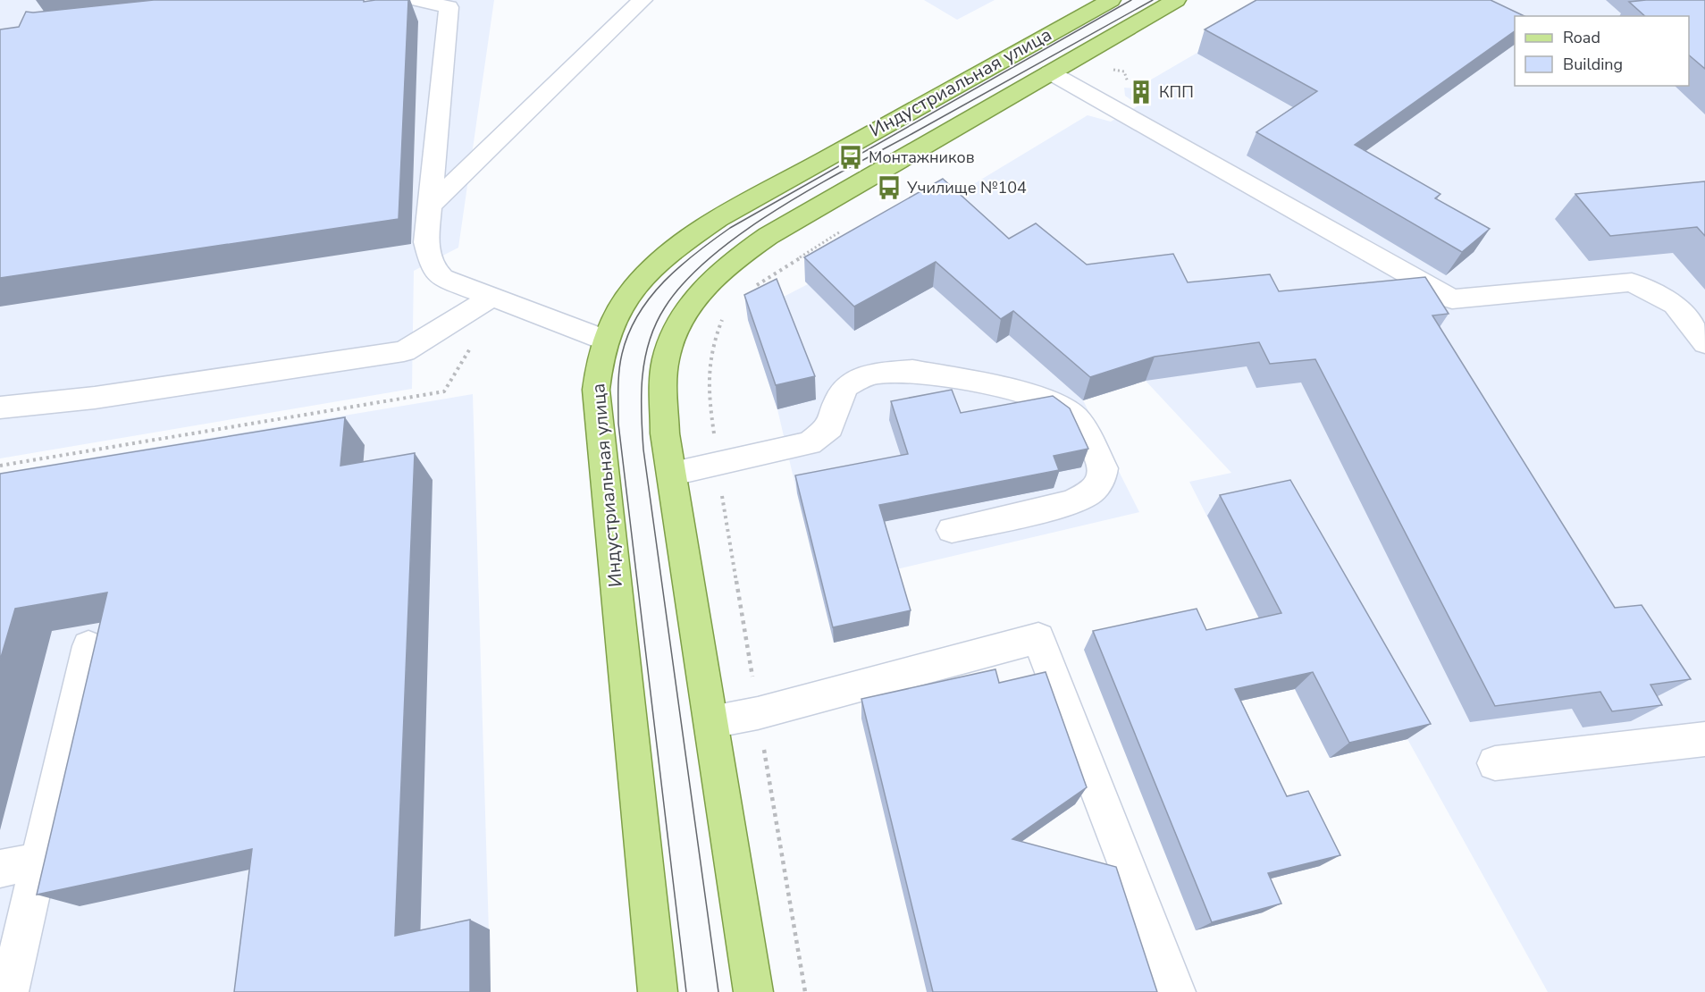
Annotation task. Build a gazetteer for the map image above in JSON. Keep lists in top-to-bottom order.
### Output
{
  "streets": {
    "main road": ["Индустриальная улица"]
  },
  "places": {
    "building": ["КПП"],
    "bus stop": ["Монтажников", "Училище №104"]
  },
  "legend": ["Road", "Building"]
}
